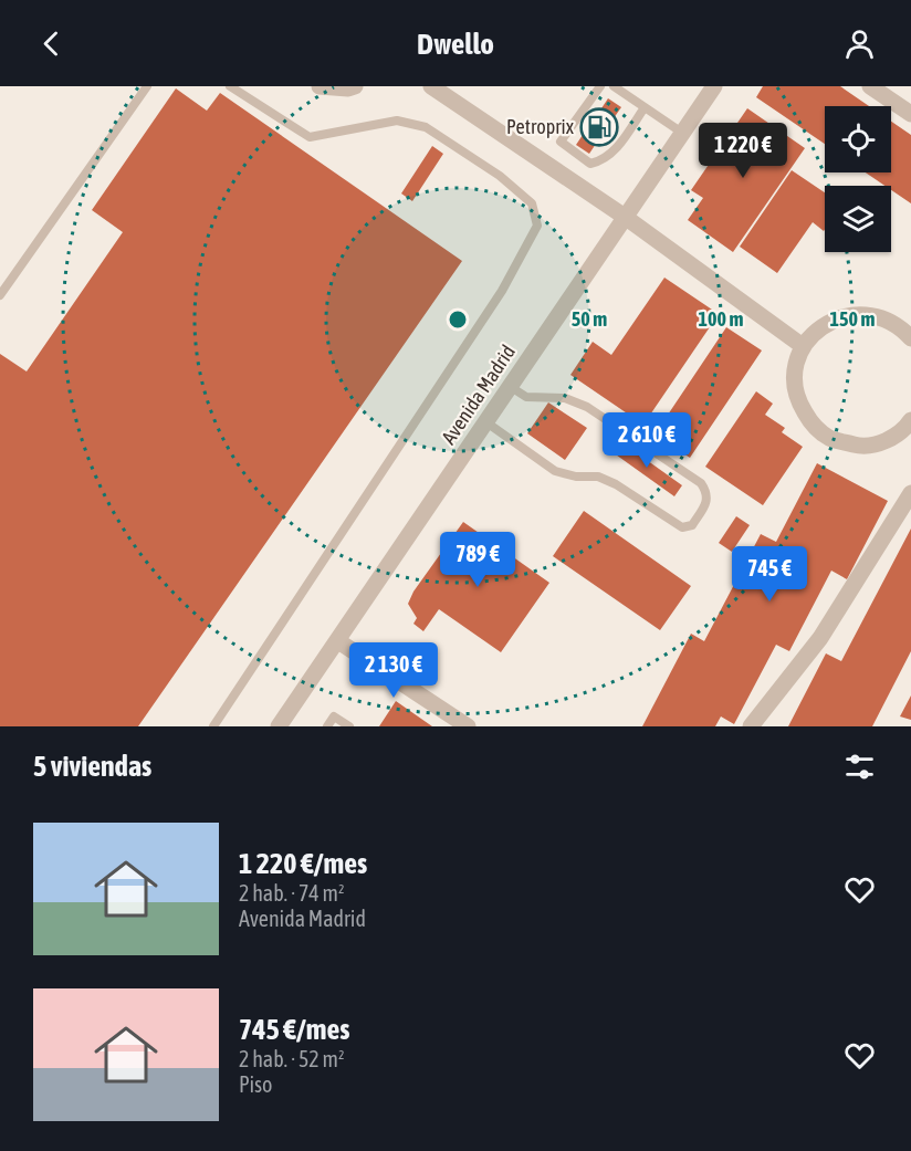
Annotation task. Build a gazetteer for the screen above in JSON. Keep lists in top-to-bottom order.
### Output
{
  "streets": {
    "street": ["Avenida Madrid"]
  },
  "places": {
    "fuel station": ["Petroprix"]
  },
  "page": {
    "header": "Dwello",
    "price": [
      "1 220 €",
      "2 610 €",
      "789 €",
      "745 €",
      "2 130 €"
    ],
    "heading": "5 viviendas",
    "list": [
      {
        "name": "1 220 €/mes",
        "note": "2 hab. · 74 m² · Avenida Madrid"
      },
      {
        "name": "745 €/mes",
        "note": "2 hab. · 52 m² · Piso"
      }
    ]
  },
  "rings": ["50 m", "100 m", "150 m"]
}
